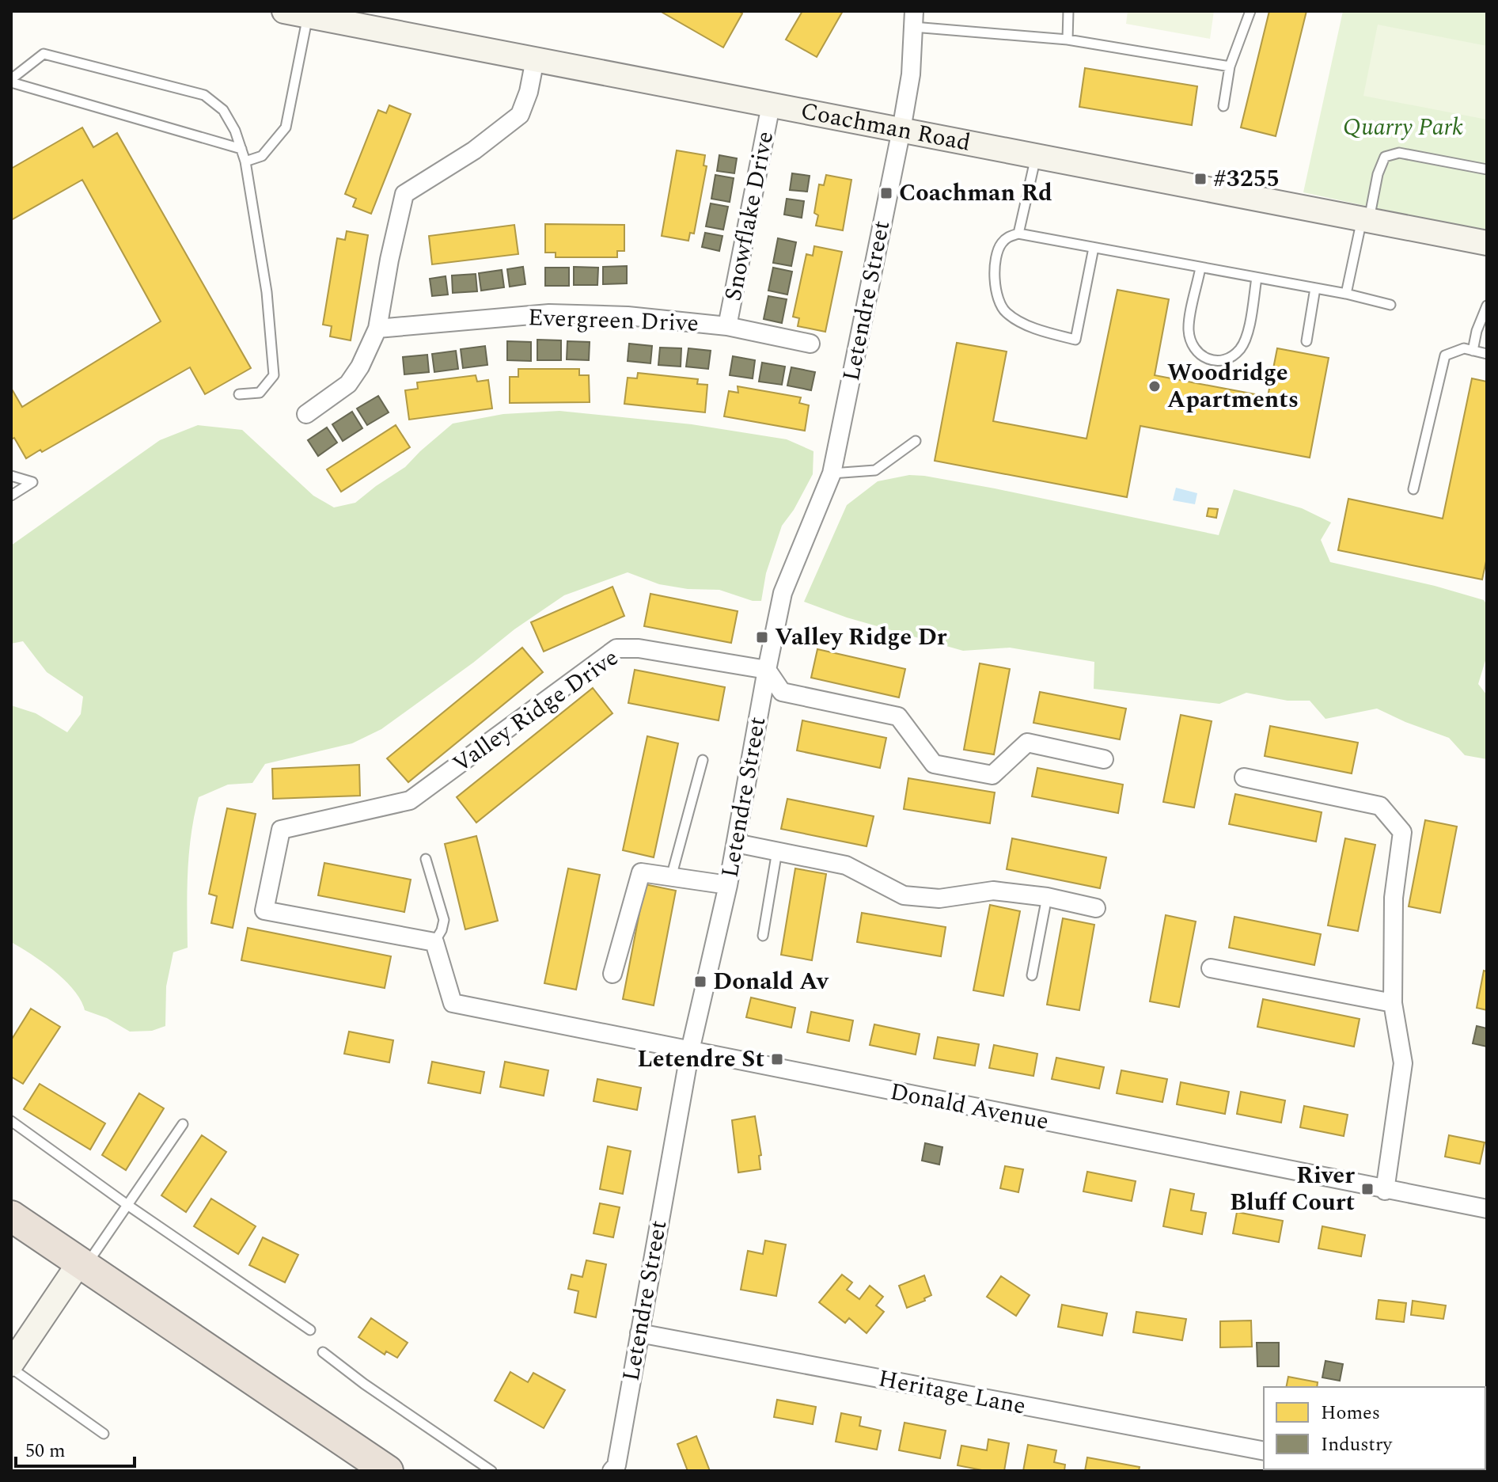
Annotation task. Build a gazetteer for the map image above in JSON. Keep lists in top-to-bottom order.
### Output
{
  "streets": {
    "street": [
      "Coachman Road",
      "Snowflake Drive",
      "Letendre Street",
      "Evergreen Drive",
      "Valley Ridge Drive",
      "Donald Avenue",
      "Heritage Lane"
    ]
  },
  "crossings": [
    ["Coachman Road", "Snowflake Drive"],
    ["Coachman Road", "Letendre Street"],
    ["Snowflake Drive", "Evergreen Drive"],
    ["Letendre Street", "Valley Ridge Drive"],
    ["Letendre Street", "Donald Avenue"],
    ["Letendre Street", "Heritage Lane"],
    ["Valley Ridge Drive", "Donald Avenue"]
  ],
  "parks": ["Quarry Park"],
  "places": {
    "transit": [
      "#3255",
      "Coachman Rd",
      "Valley Ridge Dr",
      "Donald Av",
      "Letendre St",
      "River Bluff Court"
    ],
    "other": ["Woodridge Apartments"]
  },
  "legend": ["Homes", "Industry"],
  "scale_bar": "50 m"
}
